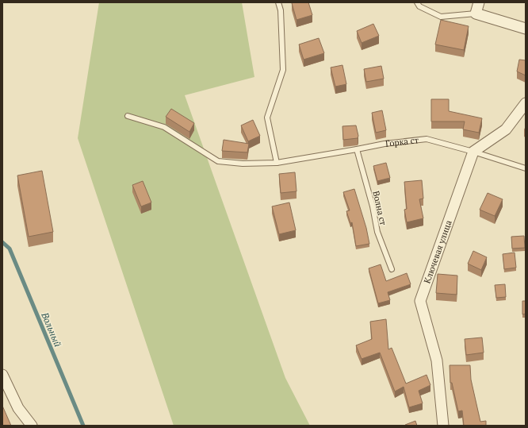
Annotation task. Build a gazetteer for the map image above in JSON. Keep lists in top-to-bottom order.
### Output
{
  "streets": {
    "street": ["Ключевая улица"],
    "lane": ["Горка ст", "Волна ст"]
  },
  "crossings": [
    ["Горка ст", "Волна ст"],
    ["Горка ст", "Ключевая улица"]
  ],
  "water": ["Вольный"]
}
